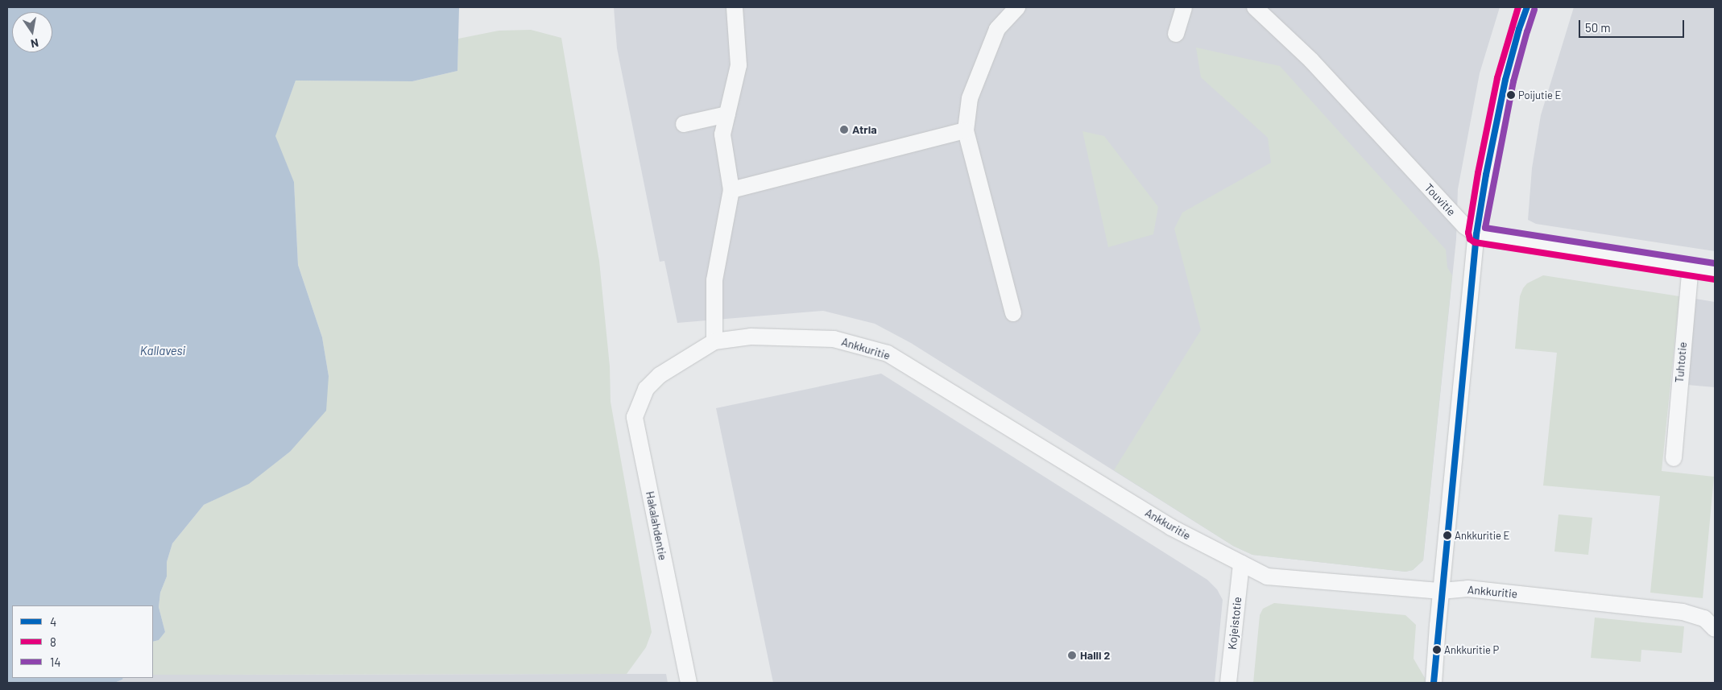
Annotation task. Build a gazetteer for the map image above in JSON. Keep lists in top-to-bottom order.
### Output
{
  "streets": {
    "street": [
      "Touvitie",
      "Ankkuritie",
      "Tuhtotie",
      "Hakalahdentie",
      "Kojeistotie"
    ]
  },
  "crossings": [
    ["Ankkuritie", "Hakalahdentie"],
    ["Ankkuritie", "Kojeistotie"]
  ],
  "water": ["Kallavesi"],
  "places": [
    "Poijutie E",
    "Atria",
    "Ankkuritie E",
    "Ankkuritie P",
    "Halli 2"
  ],
  "lines": ["transit line 4", "transit line 8", "transit line 14"],
  "legend": ["4", "8", "14"],
  "scale_bar": "50 m",
  "north": "bottom"
}
